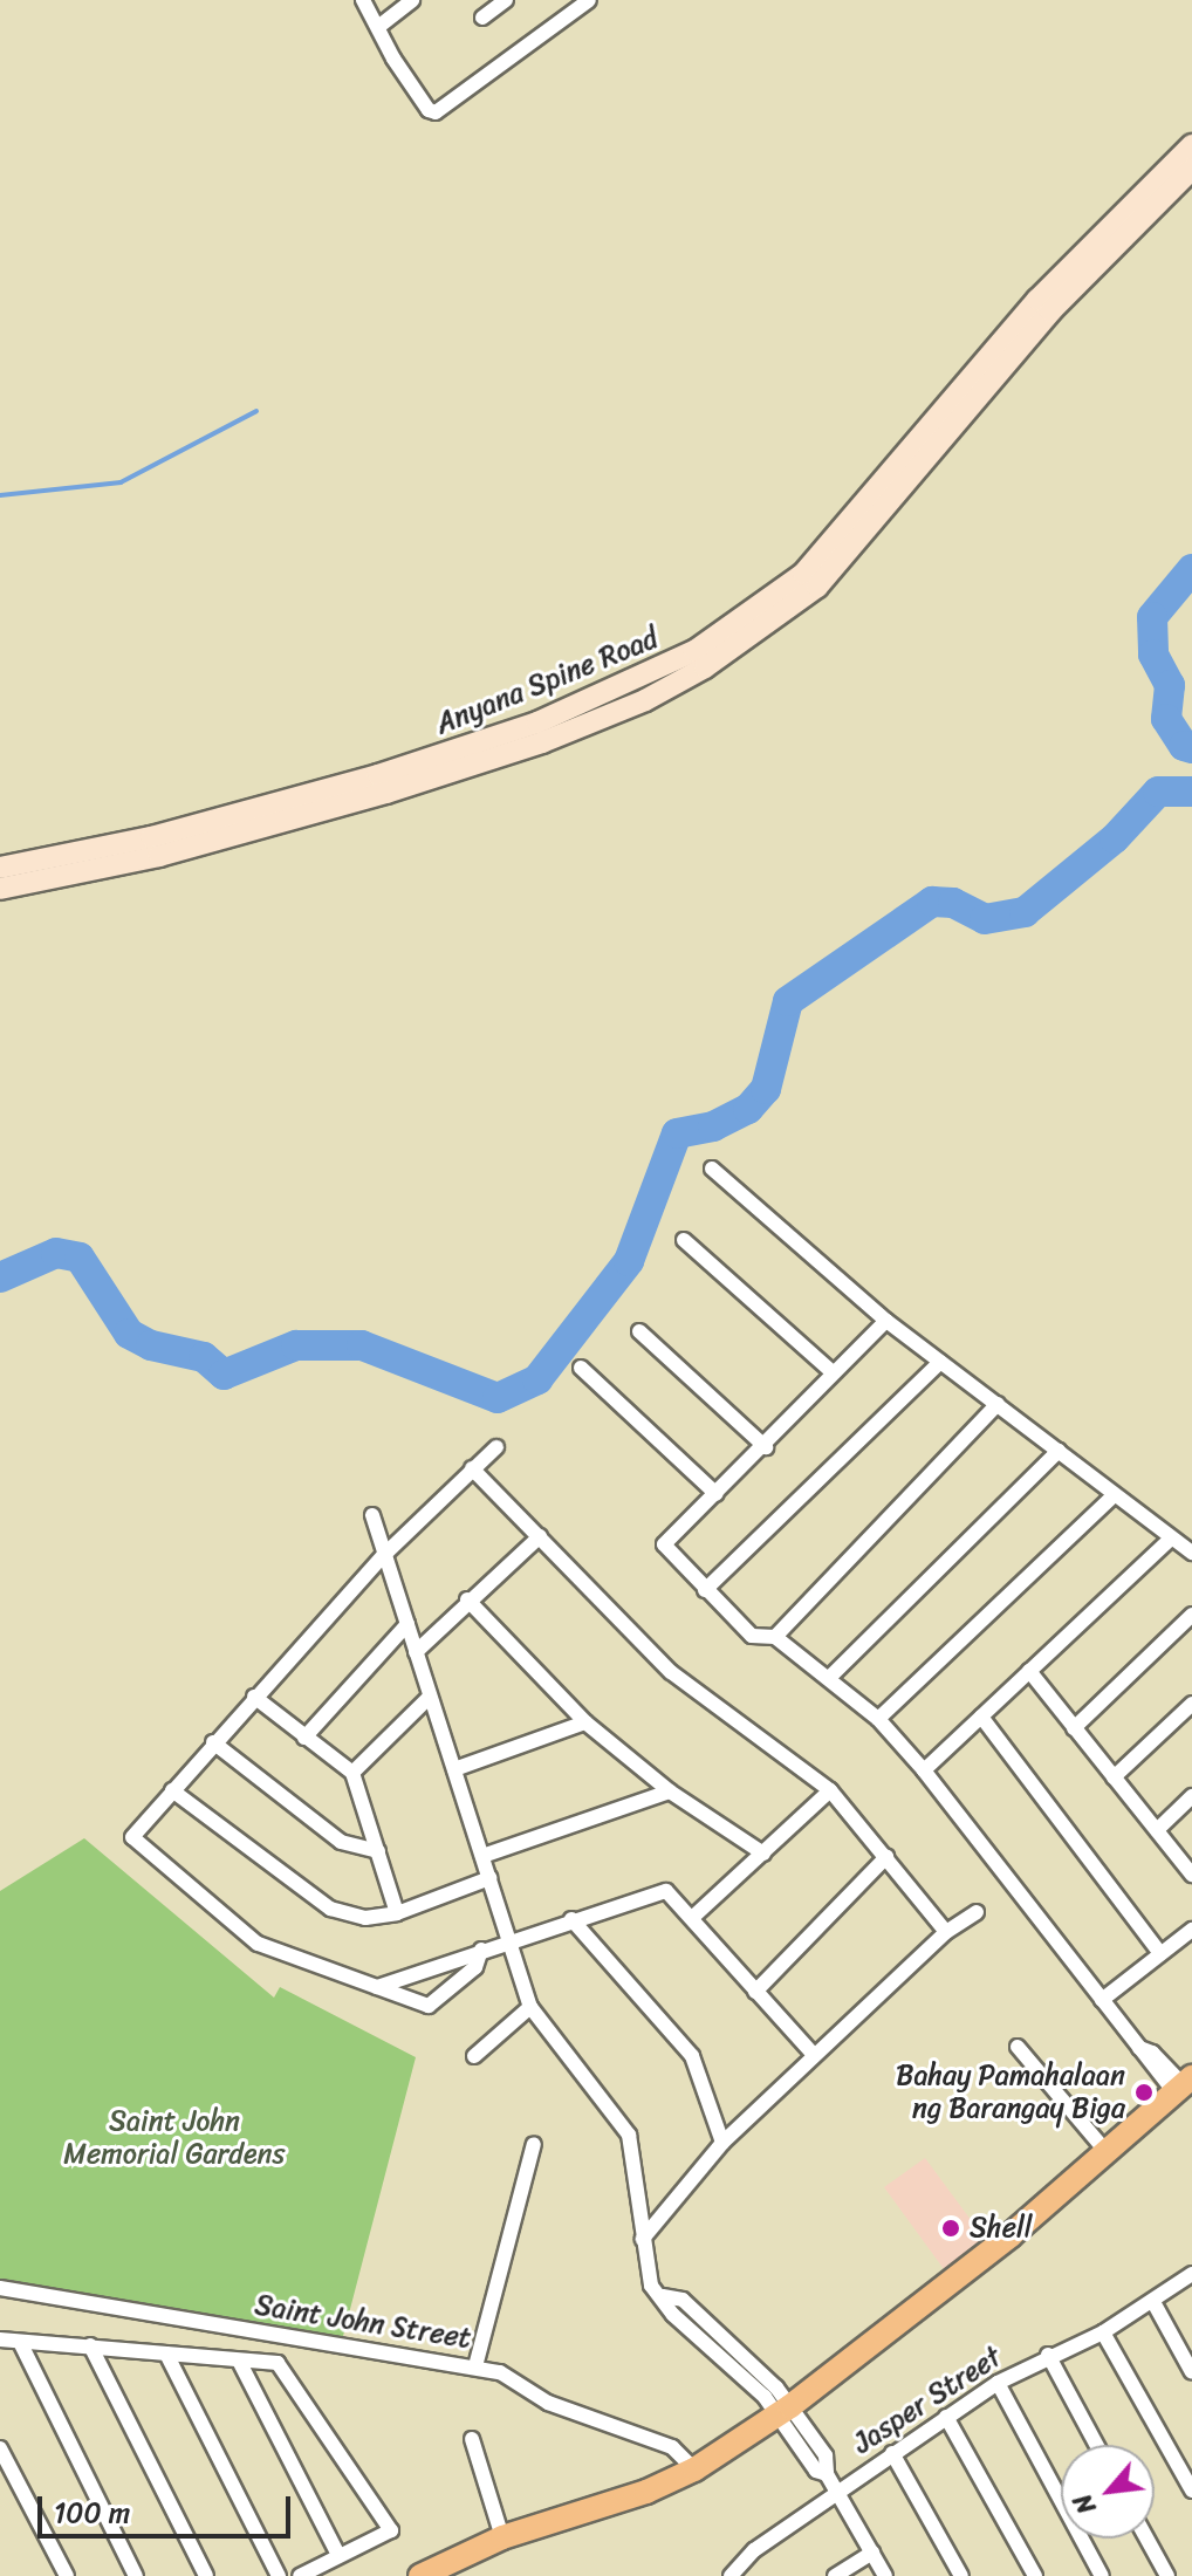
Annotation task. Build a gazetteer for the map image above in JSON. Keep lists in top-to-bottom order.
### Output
{
  "streets": {
    "main road": ["Anyana Spine Road"],
    "street": ["Saint John Street", "Jasper Street"]
  },
  "parks": ["Saint John Memorial Gardens"],
  "places": ["Bahay Pamahalaan ng Barangay Biga", "Shell"],
  "scale_bar": "100 m",
  "north": "bottom left"
}
